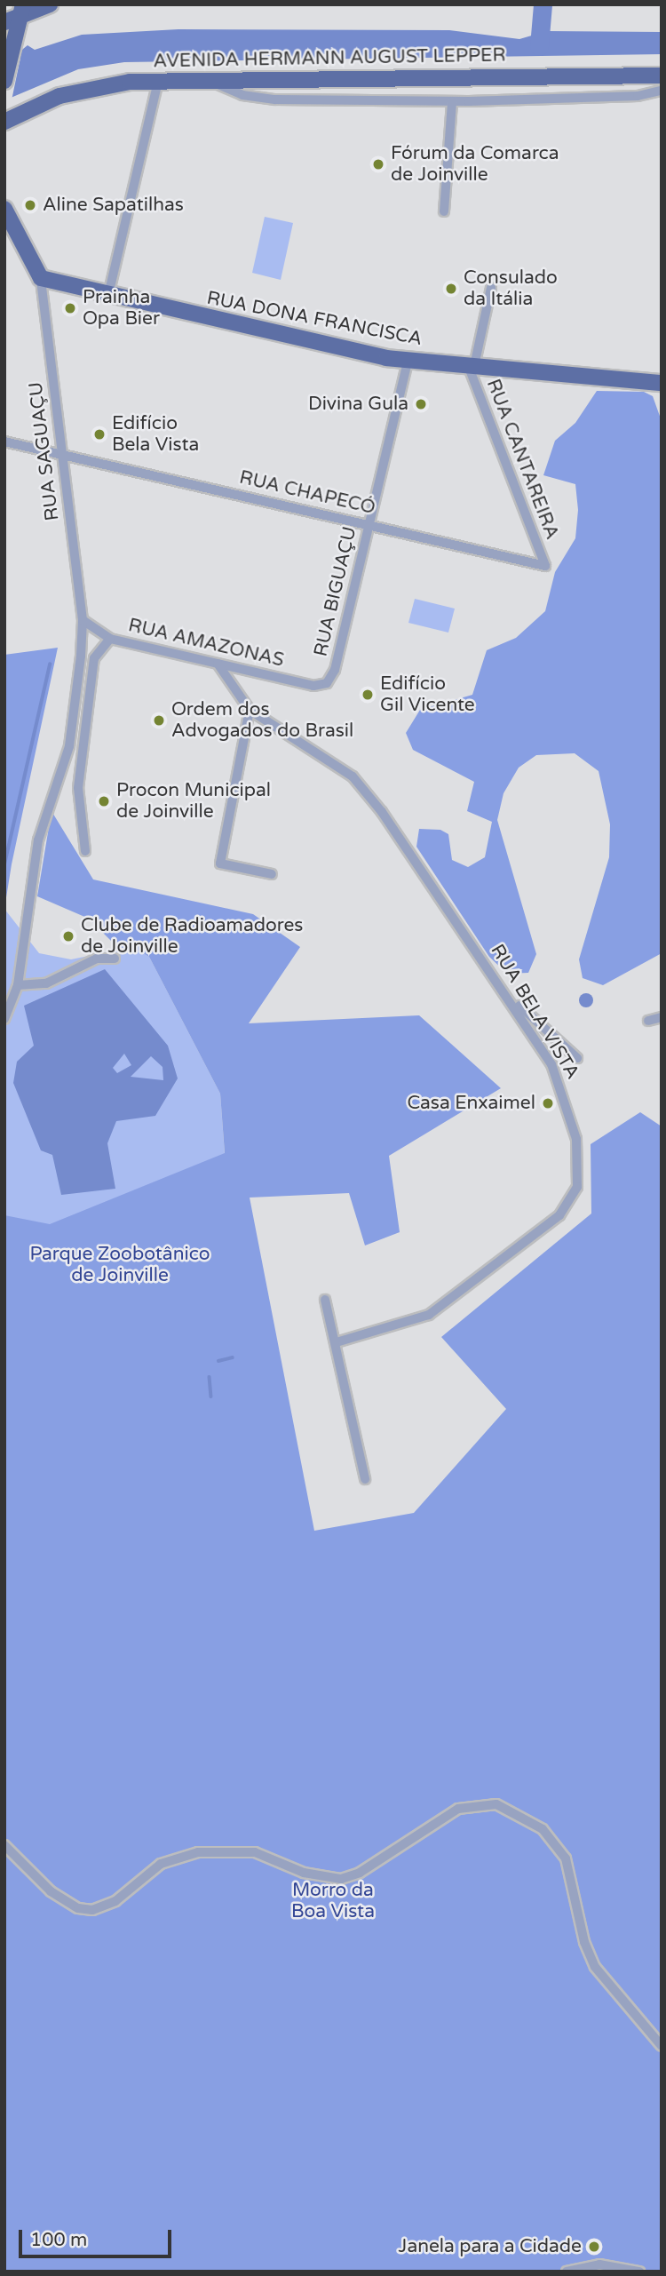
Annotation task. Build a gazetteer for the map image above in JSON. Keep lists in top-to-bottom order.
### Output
{
  "streets": {
    "main road": ["AVENIDA HERMANN AUGUST LEPPER", "RUA DONA FRANCISCA"],
    "street": [
      "RUA SAGUAÇU",
      "RUA CANTAREIRA",
      "RUA CHAPECÓ",
      "RUA BIGUAÇU",
      "RUA AMAZONAS",
      "RUA BELA VISTA"
    ]
  },
  "crossings": [
    ["RUA DONA FRANCISCA", "RUA SAGUAÇU"],
    ["RUA DONA FRANCISCA", "RUA CANTAREIRA"],
    ["RUA DONA FRANCISCA", "RUA BIGUAÇU"],
    ["RUA SAGUAÇU", "RUA CHAPECÓ"],
    ["RUA SAGUAÇU", "RUA AMAZONAS"],
    ["RUA CANTAREIRA", "RUA CHAPECÓ"],
    ["RUA CHAPECÓ", "RUA BIGUAÇU"],
    ["RUA BIGUAÇU", "RUA AMAZONAS"],
    ["RUA AMAZONAS", "RUA BELA VISTA"]
  ],
  "parks": ["Parque Zoobotânico de Joinville", "Morro da Boa Vista"],
  "places": [
    "Fórum da Comarca de Joinville",
    "Aline Sapatilhas",
    "Consulado da Itália",
    "Prainha Opa Bier",
    "Divina Gula",
    "Edifício Bela Vista",
    "Edifício Gil Vicente",
    "Ordem dos Advogados do Brasil",
    "Procon Municipal de Joinville",
    "Clube de Radioamadores de Joinville",
    "Casa Enxaimel",
    "Janela para a Cidade"
  ],
  "scale_bar": "100 m"
}
